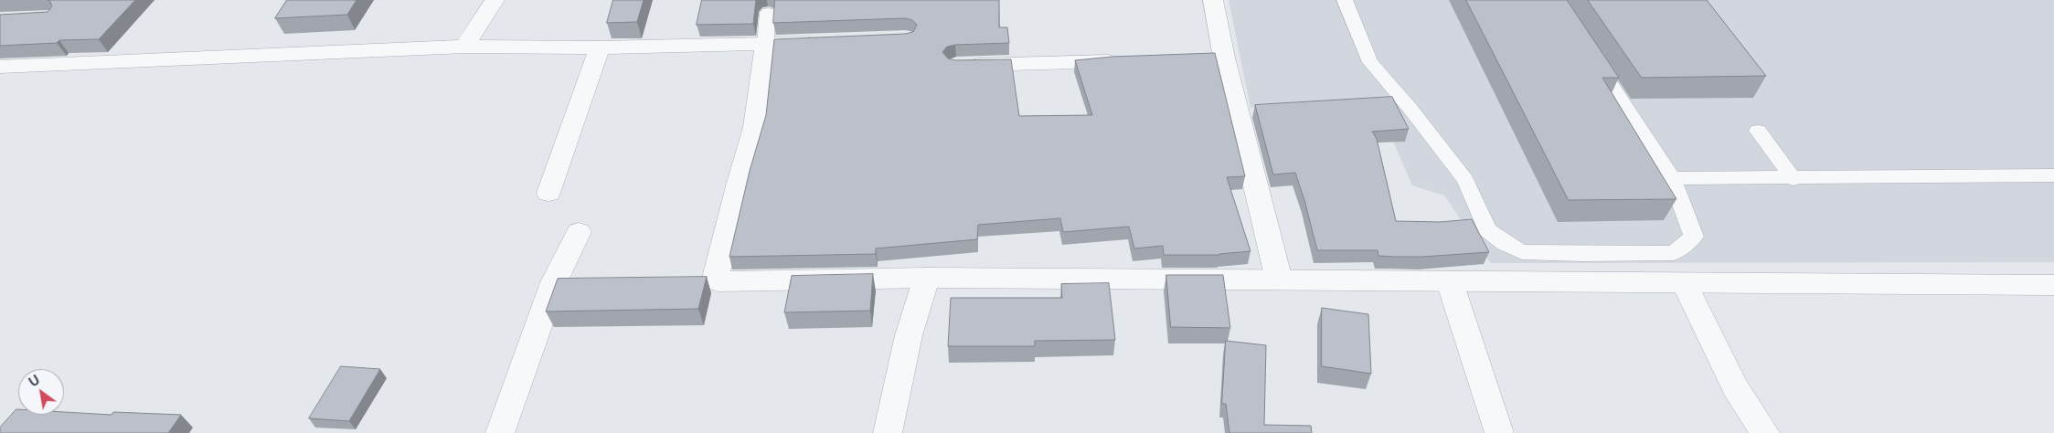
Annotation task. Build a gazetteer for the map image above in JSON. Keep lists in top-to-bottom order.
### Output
{
  "north": "top left"
}
